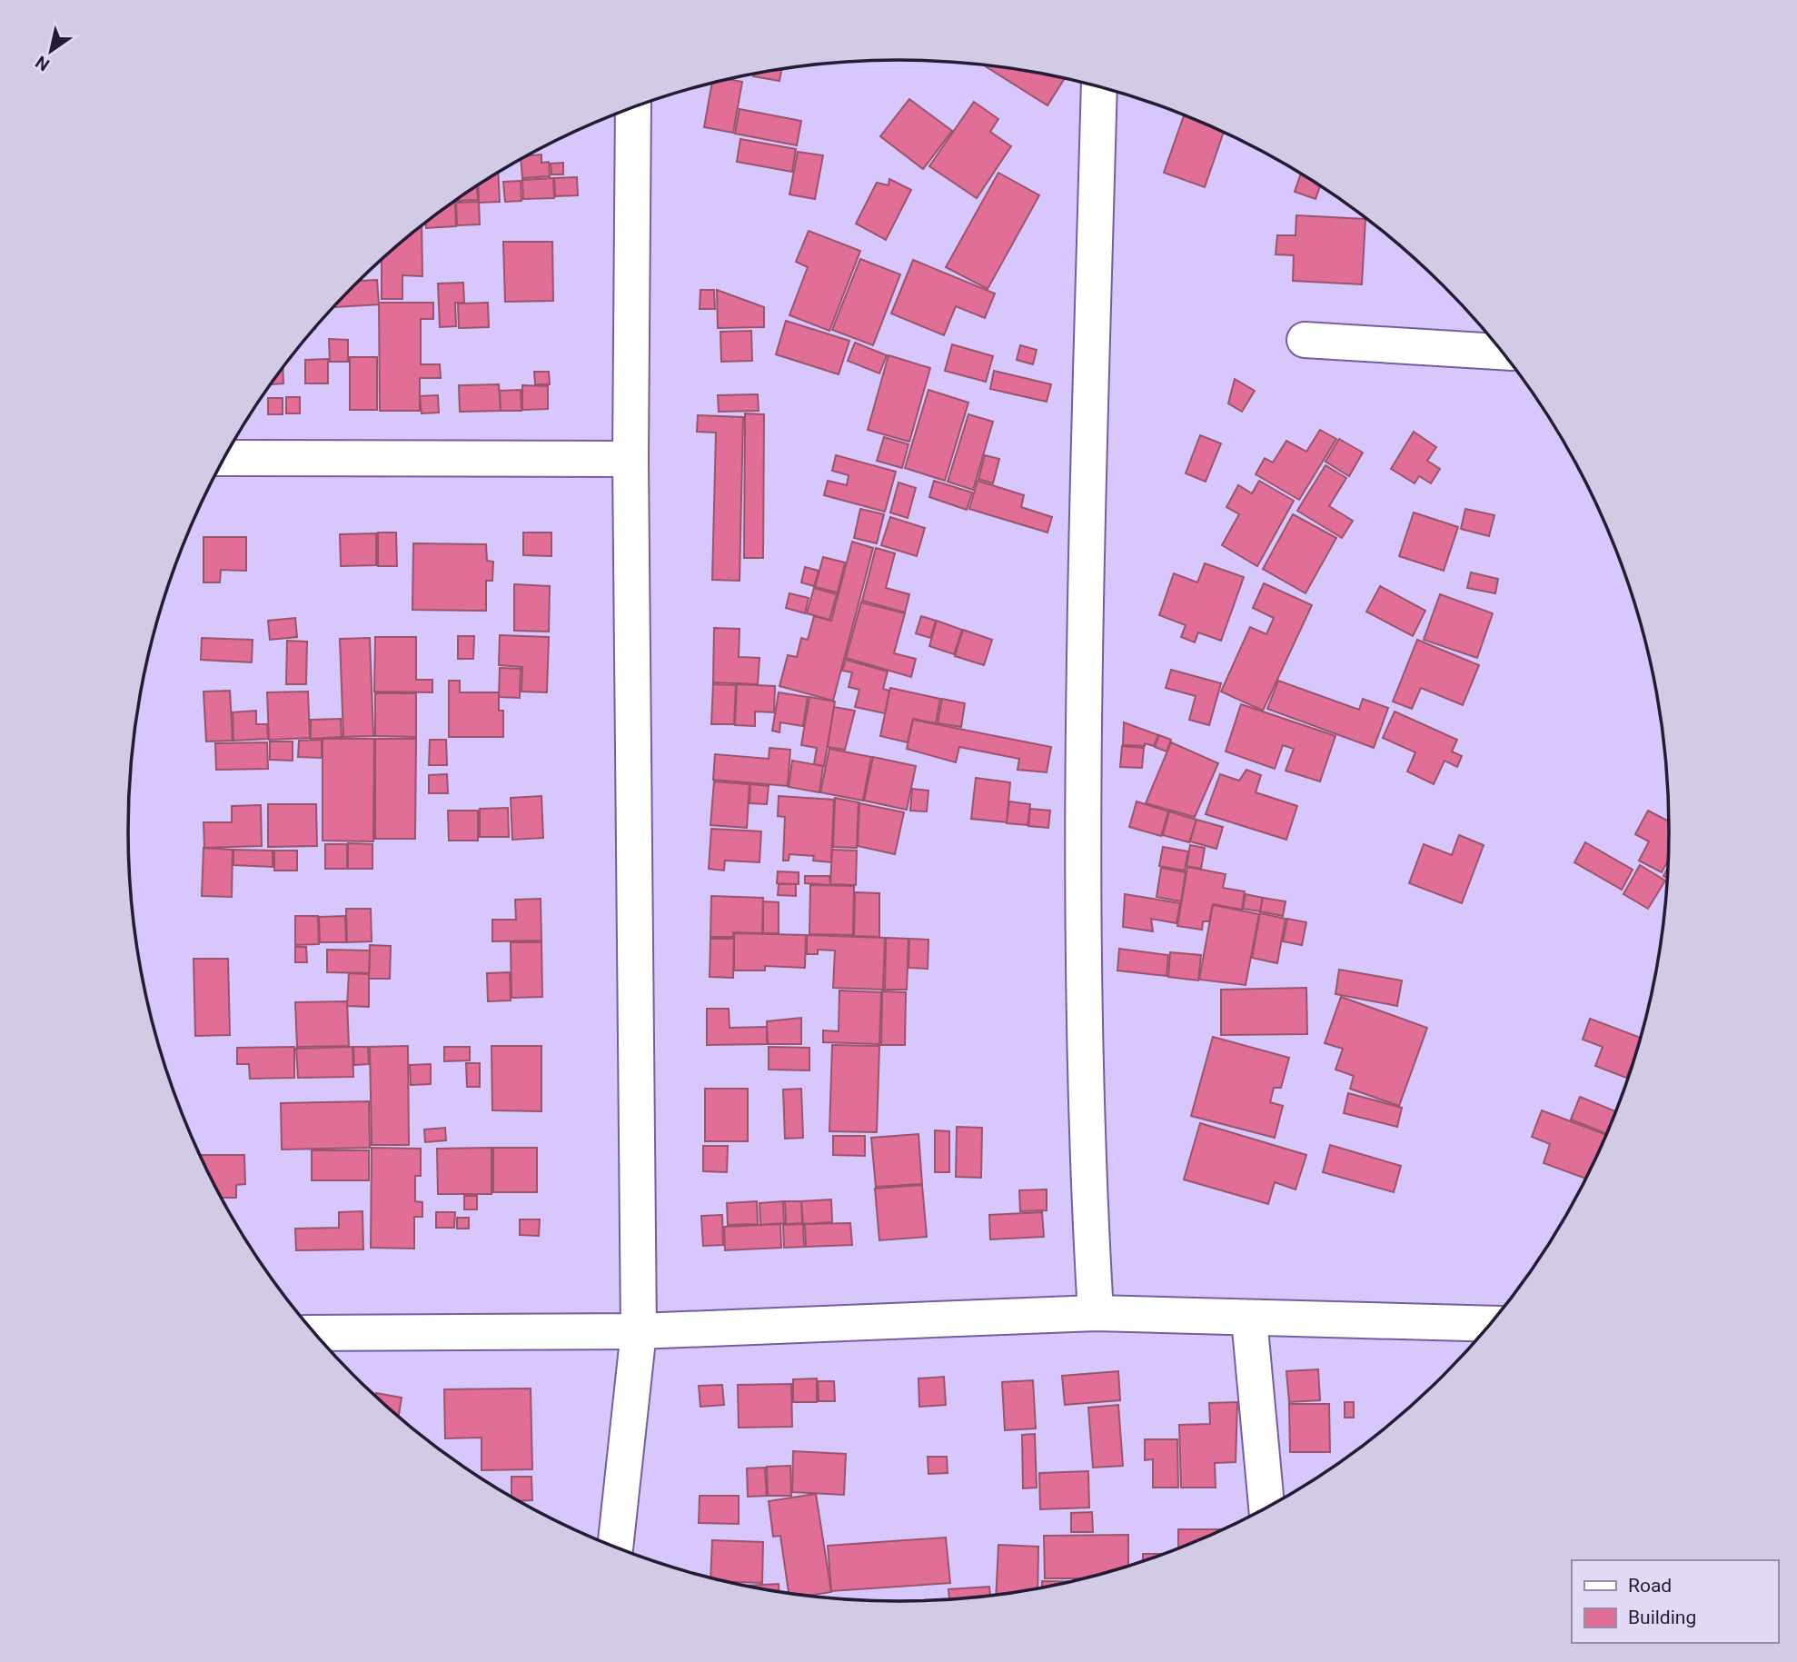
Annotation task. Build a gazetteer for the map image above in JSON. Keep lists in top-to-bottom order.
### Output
{
  "legend": ["Road", "Building"],
  "north": "bottom left"
}
